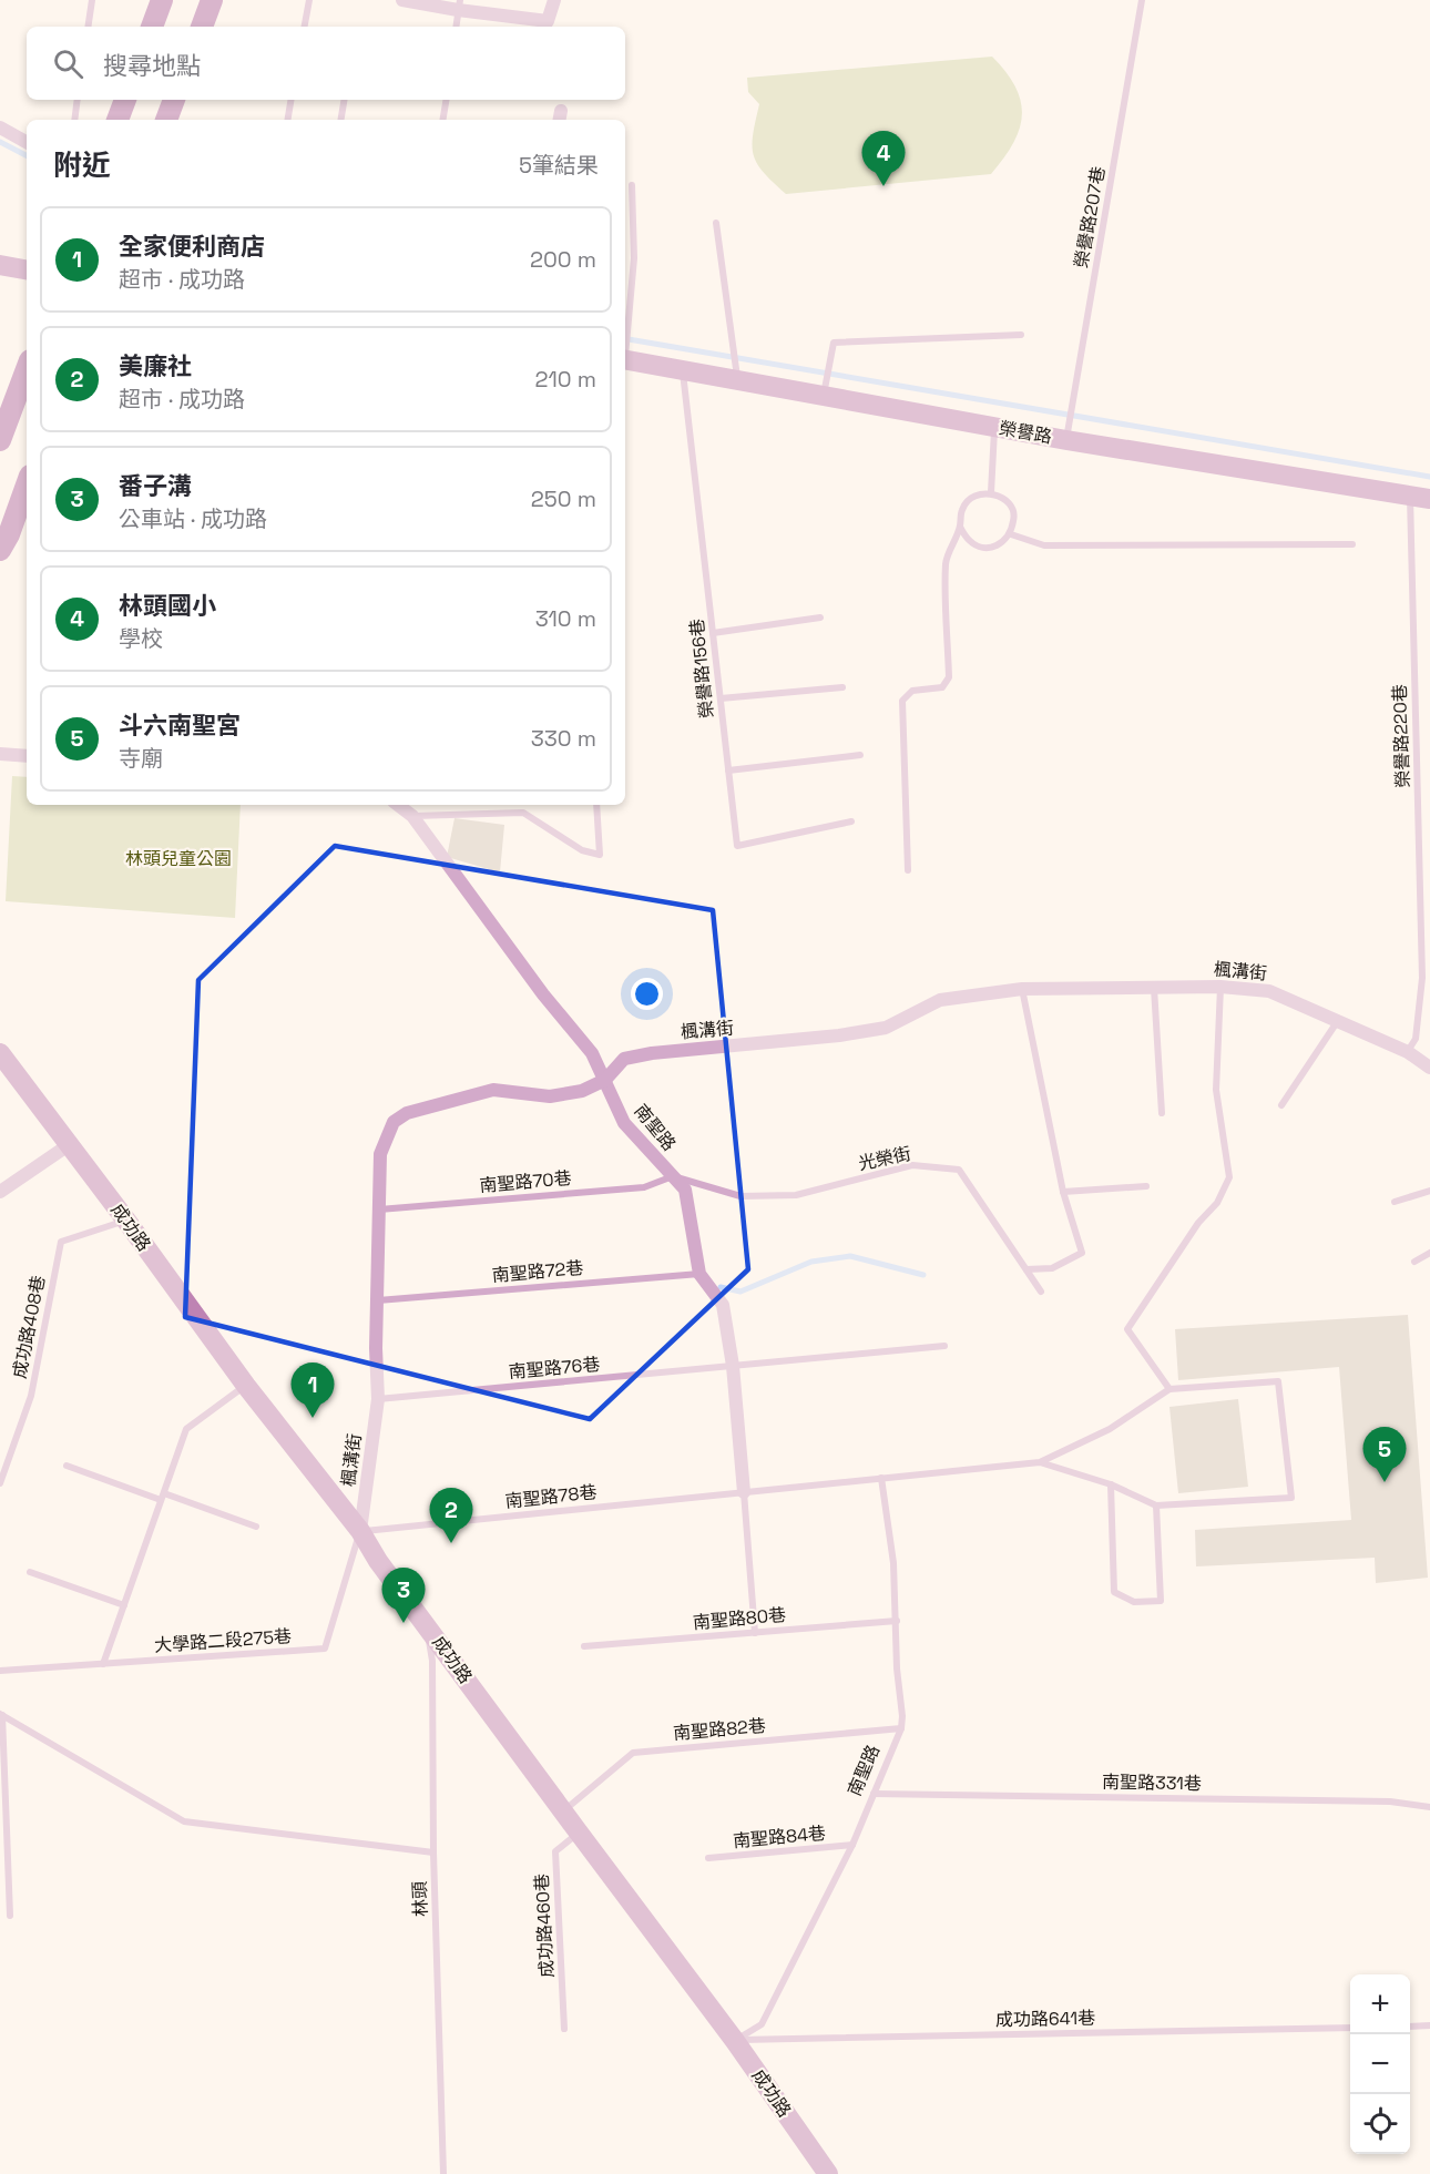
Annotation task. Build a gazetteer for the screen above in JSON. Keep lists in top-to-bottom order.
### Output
{
  "streets": {
    "main road": ["榮譽路", "成功路"],
    "street": ["楓溝街", "南聖路"],
    "lane": [
      "榮譽路207巷",
      "榮譽路156巷",
      "榮譽路220巷",
      "光榮街",
      "南聖路70巷",
      "南聖路72巷",
      "成功路408巷",
      "南聖路76巷",
      "南聖路78巷",
      "南聖路80巷",
      "大學路二段275巷",
      "南聖路82巷",
      "南聖路331巷",
      "南聖路84巷",
      "林頭",
      "成功路460巷",
      "成功路641巷"
    ]
  },
  "crossings": [
    ["榮譽路207巷", "榮譽路"],
    ["榮譽路", "榮譽路156巷"],
    ["榮譽路", "榮譽路220巷"],
    ["榮譽路220巷", "楓溝街"],
    ["楓溝街", "南聖路"],
    ["楓溝街", "南聖路70巷"],
    ["楓溝街", "成功路"],
    ["楓溝街", "南聖路72巷"],
    ["楓溝街", "南聖路76巷"],
    ["楓溝街", "南聖路78巷"],
    ["楓溝街", "大學路二段275巷"],
    ["南聖路", "光榮街"],
    ["南聖路", "南聖路70巷"],
    ["南聖路", "成功路"],
    ["南聖路", "南聖路72巷"],
    ["南聖路", "南聖路76巷"],
    ["南聖路", "南聖路78巷"],
    ["南聖路", "南聖路80巷"],
    ["南聖路", "南聖路82巷"],
    ["南聖路", "南聖路331巷"],
    ["南聖路", "南聖路84巷"],
    ["南聖路", "成功路641巷"],
    ["光榮街", "南聖路70巷"],
    ["成功路", "成功路408巷"],
    ["成功路", "南聖路78巷"],
    ["成功路", "大學路二段275巷"],
    ["成功路", "南聖路82巷"],
    ["成功路", "林頭"],
    ["成功路", "成功路460巷"],
    ["成功路", "成功路641巷"],
    ["南聖路78巷", "大學路二段275巷"]
  ],
  "parks": ["林頭兒童公園"],
  "page": {
    "search": "搜尋地點",
    "heading": ["附近", "5筆結果"],
    "pins": [
      "4",
      "1",
      "5",
      "2",
      "3"
    ],
    "list": [
      {
        "mark": "1",
        "name": "全家便利商店",
        "note": "超市 · 成功路",
        "value": "200 m"
      },
      {
        "mark": "2",
        "name": "美廉社",
        "note": "超市 · 成功路",
        "value": "210 m"
      },
      {
        "mark": "3",
        "name": "番子溝",
        "note": "公車站 · 成功路",
        "value": "250 m"
      },
      {
        "mark": "4",
        "name": "林頭國小",
        "note": "學校",
        "value": "310 m"
      },
      {
        "mark": "5",
        "name": "斗六南聖宮",
        "note": "寺廟",
        "value": "330 m"
      }
    ],
    "map_buttons": ["+", "−"]
  }
}
